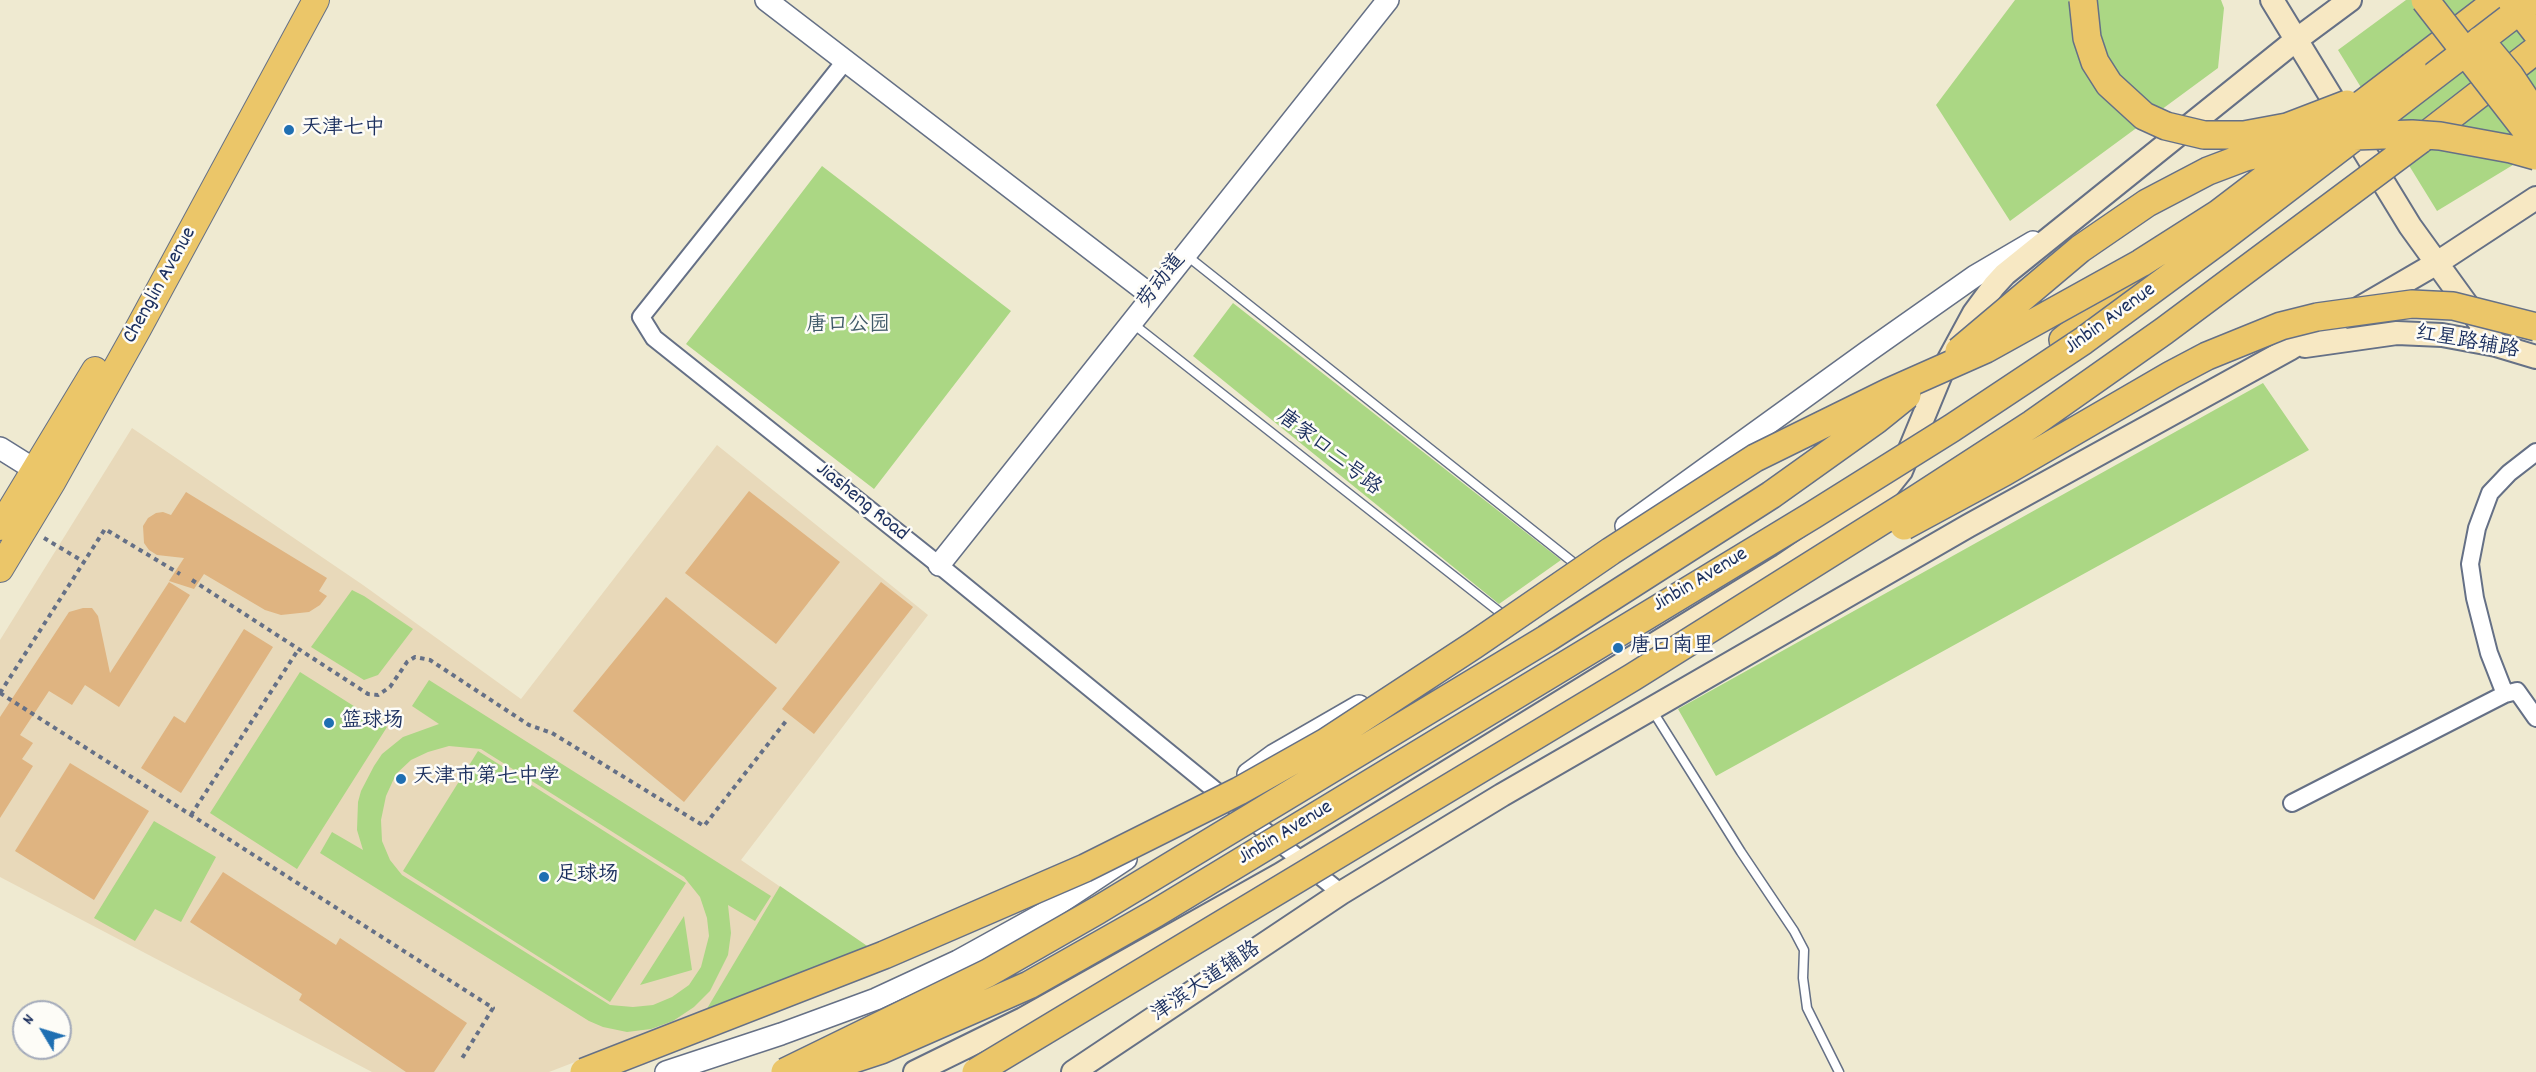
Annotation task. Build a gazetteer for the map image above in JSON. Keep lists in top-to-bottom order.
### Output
{
  "streets": {
    "highway": ["Jinbin Avenue"],
    "main road": ["Chenglin Avenue", "红星路辅路", "津滨大道辅路"],
    "street": ["劳动道", "Jiasheng Road"],
    "lane": ["唐家口二号路"]
  },
  "crossings": [
    ["劳动道", "唐家口二号路"],
    ["劳动道", "Jiasheng Road"],
    ["红星路辅路", "津滨大道辅路"],
    ["Jiasheng Road", "津滨大道辅路"]
  ],
  "parks": ["唐口公园"],
  "places": [
    "天津七中",
    "唐口南里",
    "篮球场",
    "天津市第七中学",
    "足球场"
  ],
  "north": "top left"
}
